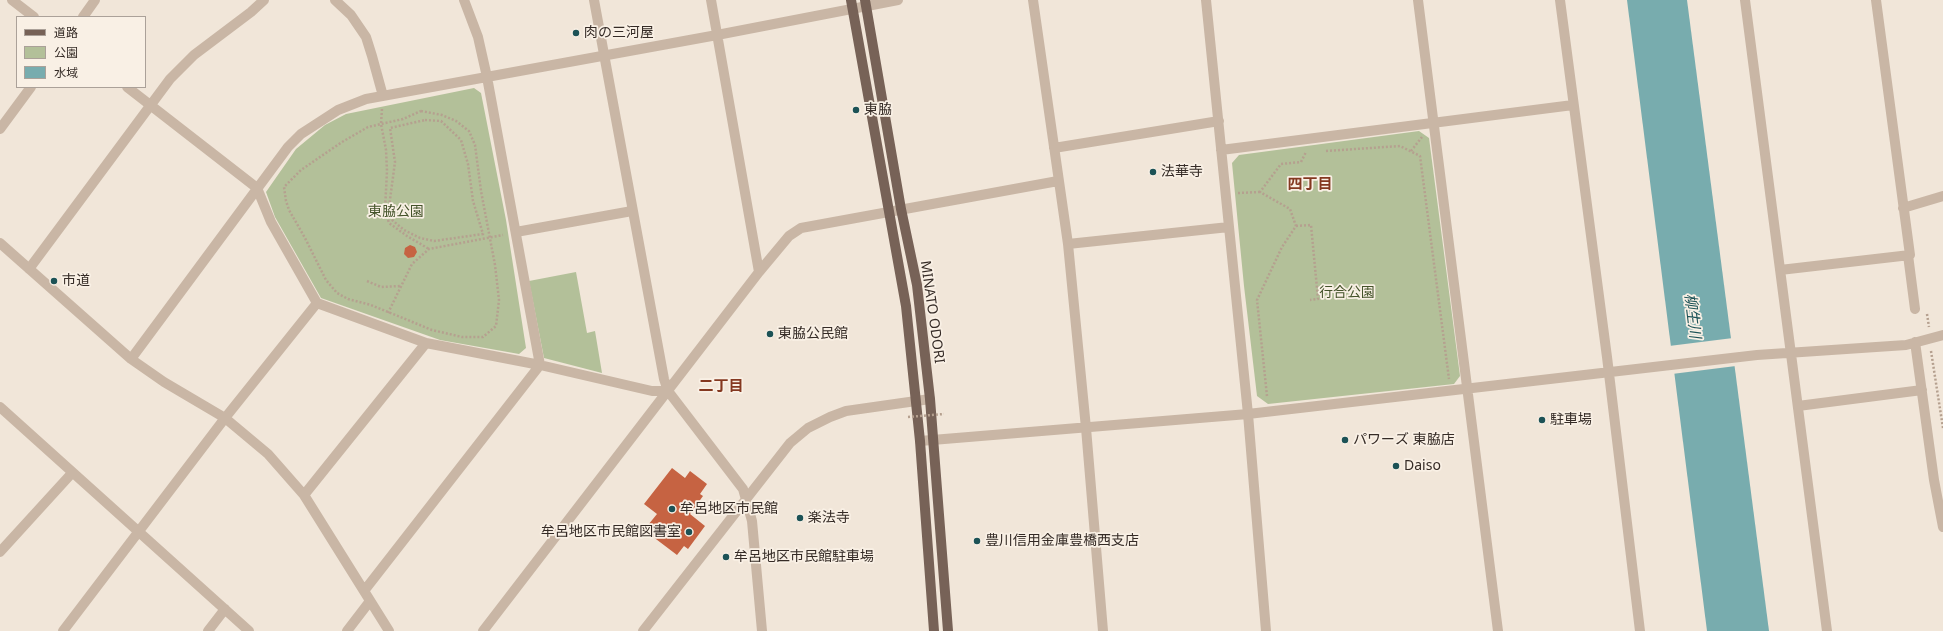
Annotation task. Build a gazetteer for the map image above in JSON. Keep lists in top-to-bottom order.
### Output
{
  "streets": {
    "main road": ["MINATO ODORI"]
  },
  "districts": ["四丁目", "二丁目"],
  "water": ["柳生川"],
  "parks": ["東脇公園", "行合公園"],
  "places": [
    "肉の三河屋",
    "東脇",
    "法華寺",
    "市道",
    "東脇公民館",
    "駐車場",
    "パワーズ 東脇店",
    "Daiso",
    "牟呂地区市民館",
    "楽法寺",
    "牟呂地区市民館図書室",
    "豊川信用金庫豊橋西支店",
    "牟呂地区市民館駐車場"
  ],
  "legend": ["道路", "公園", "水域"]
}
